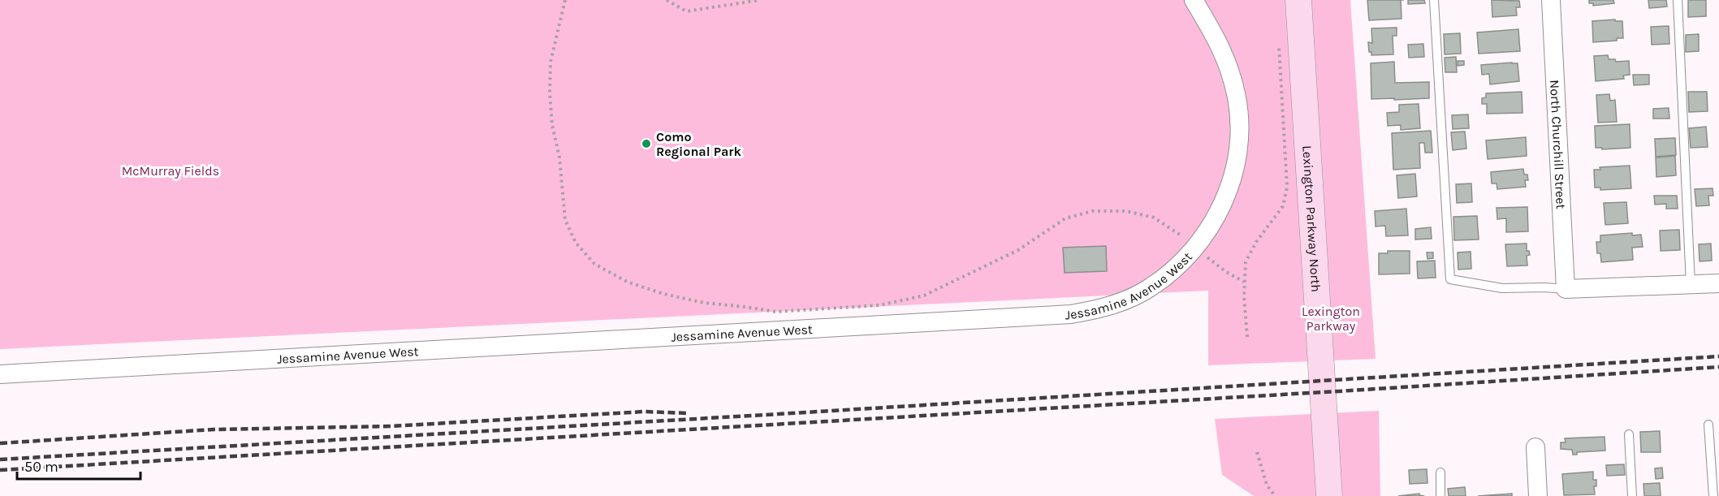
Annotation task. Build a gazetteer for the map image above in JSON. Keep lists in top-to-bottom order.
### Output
{
  "streets": {
    "main road": ["Lexington Parkway North"],
    "street": ["North Churchill Street", "Jessamine Avenue West"]
  },
  "parks": ["McMurray Fields", "Lexington Parkway"],
  "places": ["Como Regional Park"],
  "scale_bar": "50 m"
}
